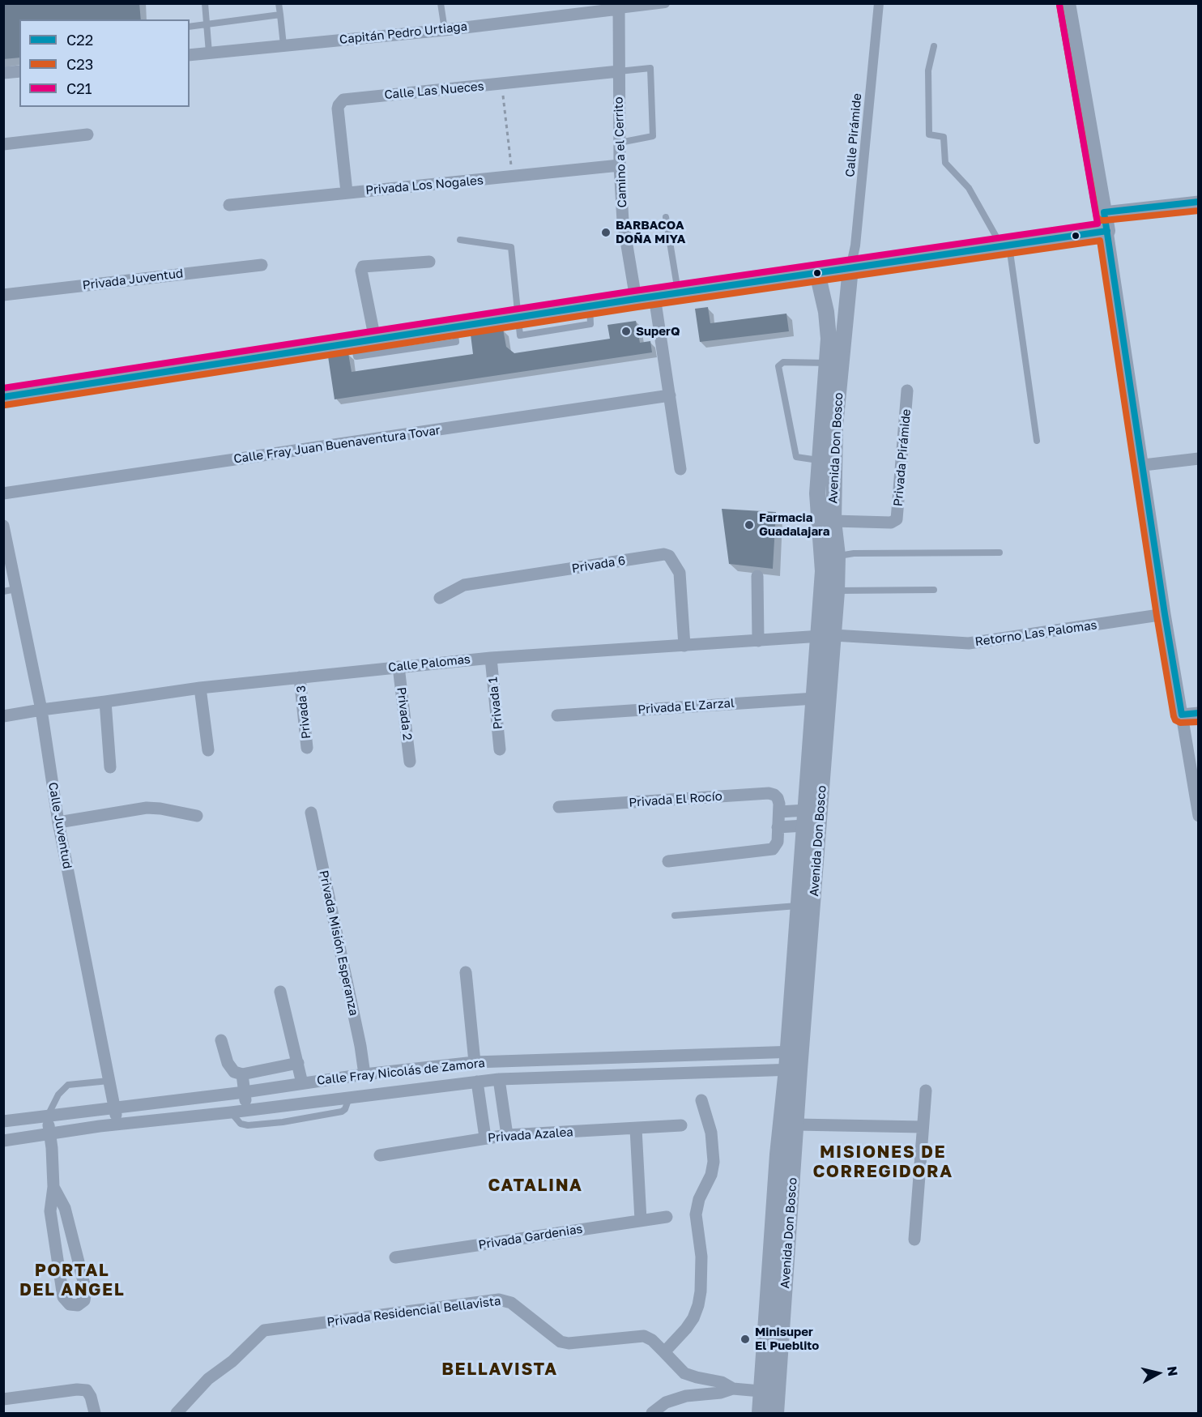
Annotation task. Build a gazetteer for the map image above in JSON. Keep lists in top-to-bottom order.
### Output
{
  "streets": {
    "street": [
      "Capitán Pedro Urtiaga",
      "Calle Las Nueces",
      "Calle Pirámide",
      "Camino a el Cerrito",
      "Privada Los Nogales",
      "Privada Juventud",
      "Calle Fray Juan Buenaventura Tovar",
      "Avenida Don Bosco",
      "Privada Pirámide",
      "Privada 6",
      "Retorno Las Palomas",
      "Calle Palomas",
      "Privada 1",
      "Privada El Zarzal",
      "Privada 3",
      "Privada 2",
      "Privada El Rocío",
      "Calle Juventud",
      "Privada Misión Esperanza",
      "Calle Fray Nicolás de Zamora",
      "Privada Azalea",
      "Privada Gardenias",
      "Privada Residencial Bellavista"
    ]
  },
  "crossings": [
    ["Capitán Pedro Urtiaga", "Camino a el Cerrito"],
    ["Calle Las Nueces", "Camino a el Cerrito"],
    ["Calle Las Nueces", "Privada Los Nogales"],
    ["Calle Pirámide", "Avenida Don Bosco"],
    ["Camino a el Cerrito", "Privada Los Nogales"],
    ["Avenida Don Bosco", "Privada Pirámide"],
    ["Avenida Don Bosco", "Retorno Las Palomas"],
    ["Avenida Don Bosco", "Calle Palomas"],
    ["Avenida Don Bosco", "Privada El Zarzal"],
    ["Avenida Don Bosco", "Calle Fray Nicolás de Zamora"],
    ["Avenida Don Bosco", "Privada Residencial Bellavista"],
    ["Privada 6", "Calle Palomas"],
    ["Retorno Las Palomas", "Calle Palomas"],
    ["Calle Palomas", "Privada 1"],
    ["Calle Palomas", "Privada 3"],
    ["Calle Palomas", "Privada 2"],
    ["Calle Palomas", "Calle Juventud"],
    ["Calle Juventud", "Calle Fray Nicolás de Zamora"],
    ["Privada Misión Esperanza", "Calle Fray Nicolás de Zamora"]
  ],
  "districts": [
    "MISIONES DE CORREGIDORA",
    "CATALINA",
    "PORTAL DEL ANGEL",
    "BELLAVISTA"
  ],
  "places": [
    "BARBACOA DOÑA MIYA",
    "SuperQ",
    "Farmacia Guadalajara",
    "Minisuper El Pueblito"
  ],
  "lines": ["transit line C23", "transit line C21", "transit line C22"],
  "legend": ["C22", "C23", "C21"],
  "north": "right"
}
